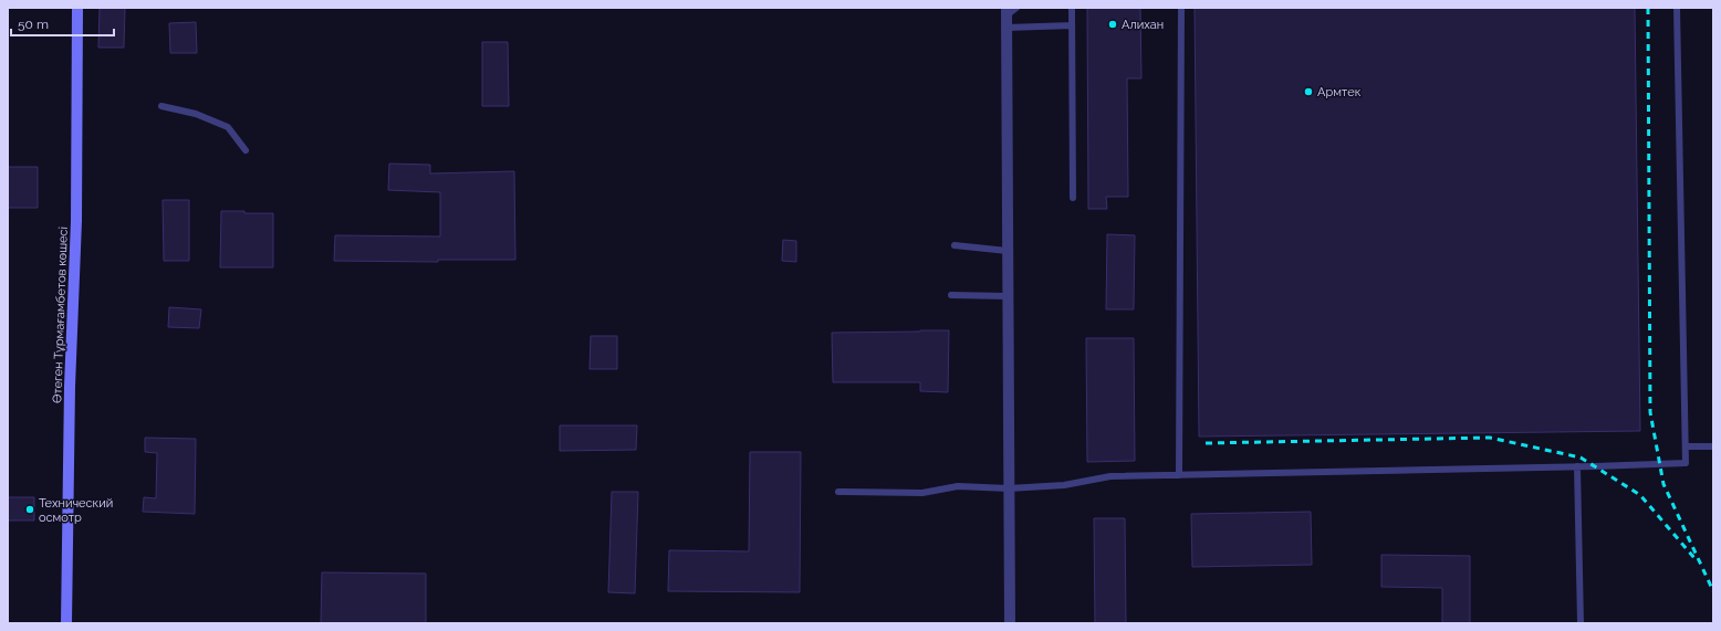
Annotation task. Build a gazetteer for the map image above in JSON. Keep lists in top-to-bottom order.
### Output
{
  "streets": {
    "street": ["Өтеген Тұрмағамбетов көшесі"]
  },
  "places": ["Алихан", "Армтек", "Технический осмотр"],
  "scale_bar": "50 m"
}
